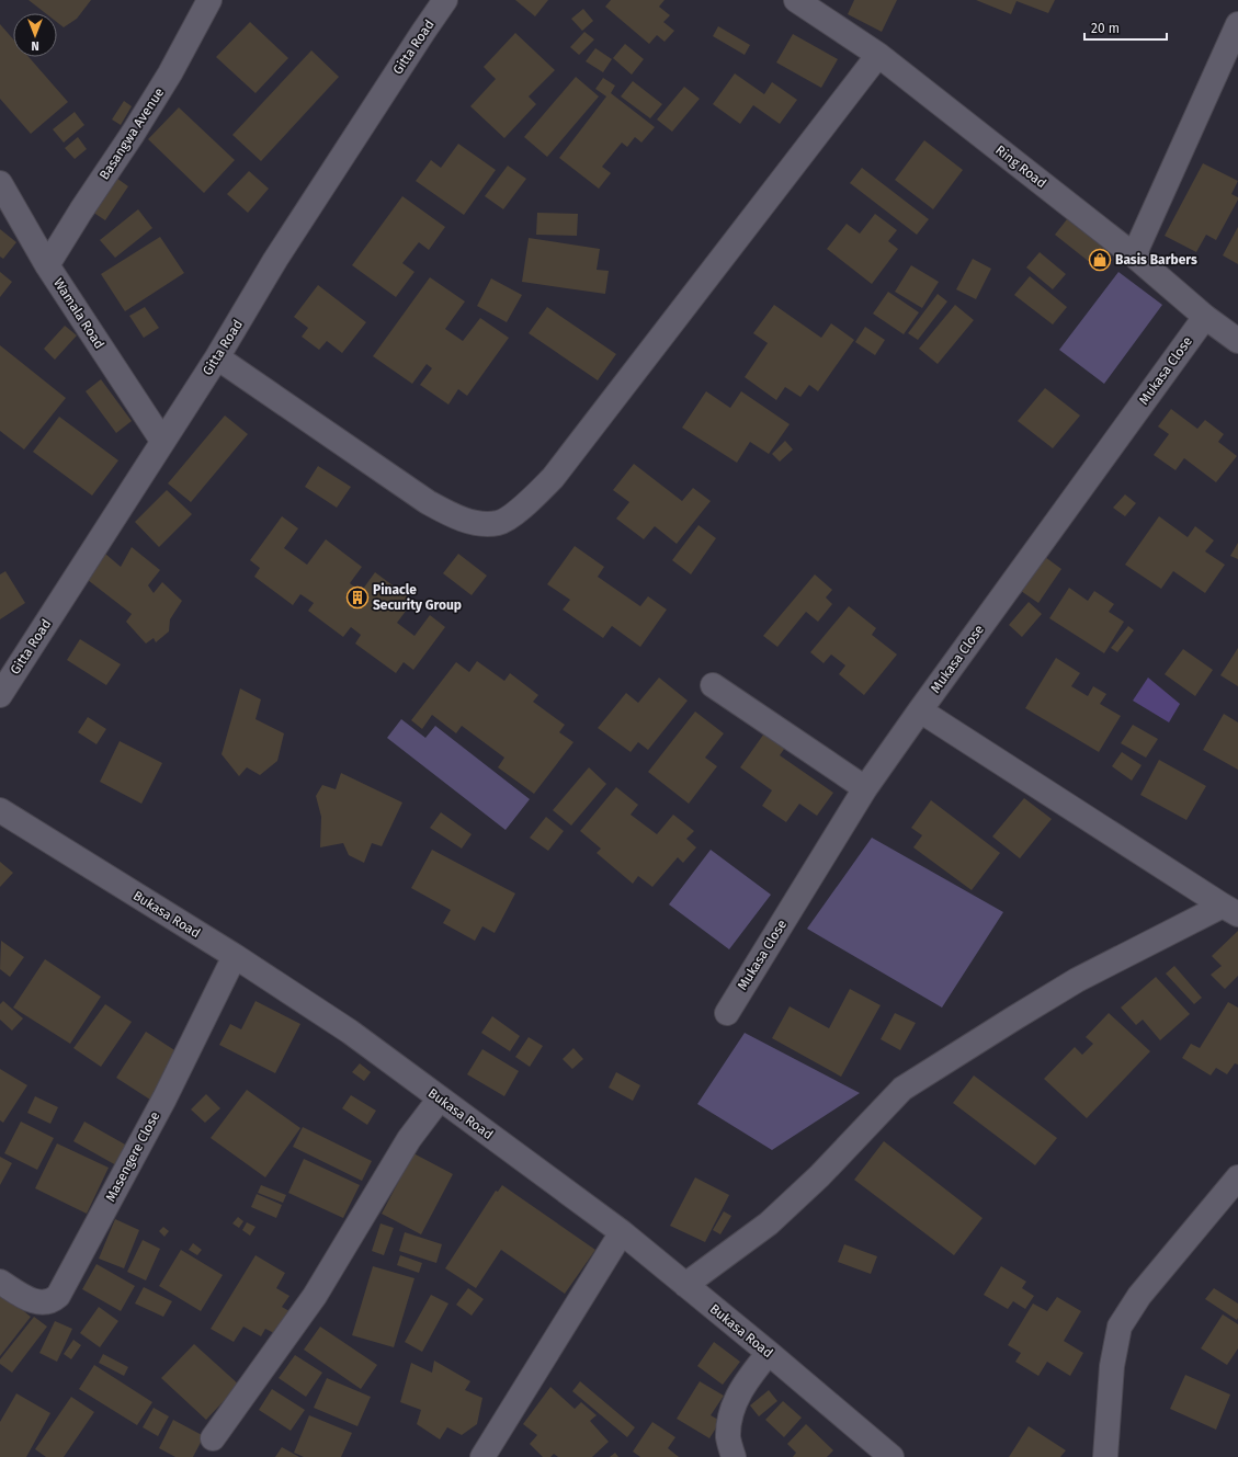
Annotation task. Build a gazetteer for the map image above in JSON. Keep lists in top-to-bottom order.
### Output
{
  "streets": {
    "street": [
      "Gitta Road",
      "Basangwa Avenue",
      "Ring Road",
      "Wamala Road",
      "Mukasa Close",
      "Bukasa Road",
      "Masengere Close"
    ]
  },
  "crossings": [
    ["Gitta Road", "Wamala Road"],
    ["Basangwa Avenue", "Wamala Road"],
    ["Ring Road", "Mukasa Close"],
    ["Bukasa Road", "Masengere Close"]
  ],
  "places": {
    "shop": ["Basis Barbers"],
    "building": ["Pinacle Security Group"]
  },
  "scale_bar": "20 m",
  "north": "bottom"
}
